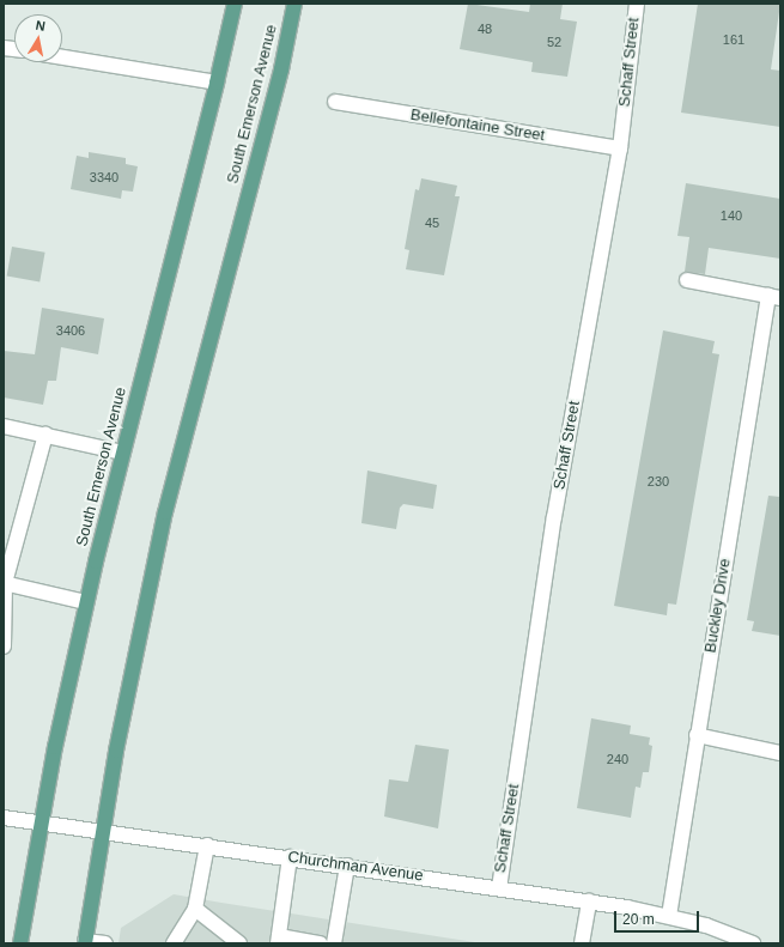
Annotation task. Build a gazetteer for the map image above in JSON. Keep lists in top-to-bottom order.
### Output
{
  "streets": {
    "main road": ["South Emerson Avenue"],
    "street": [
      "Schaff Street",
      "Bellefontaine Street",
      "Buckley Drive",
      "Churchman Avenue"
    ]
  },
  "crossings": [
    ["Schaff Street", "Bellefontaine Street"],
    ["Schaff Street", "Churchman Avenue"],
    ["South Emerson Avenue", "Churchman Avenue"],
    ["Buckley Drive", "Churchman Avenue"]
  ],
  "house_numbers": [
    "48",
    "161",
    "52",
    "3340",
    "140",
    "45",
    "3406",
    "230",
    "240"
  ],
  "scale_bar": "20 m",
  "north": "top"
}
